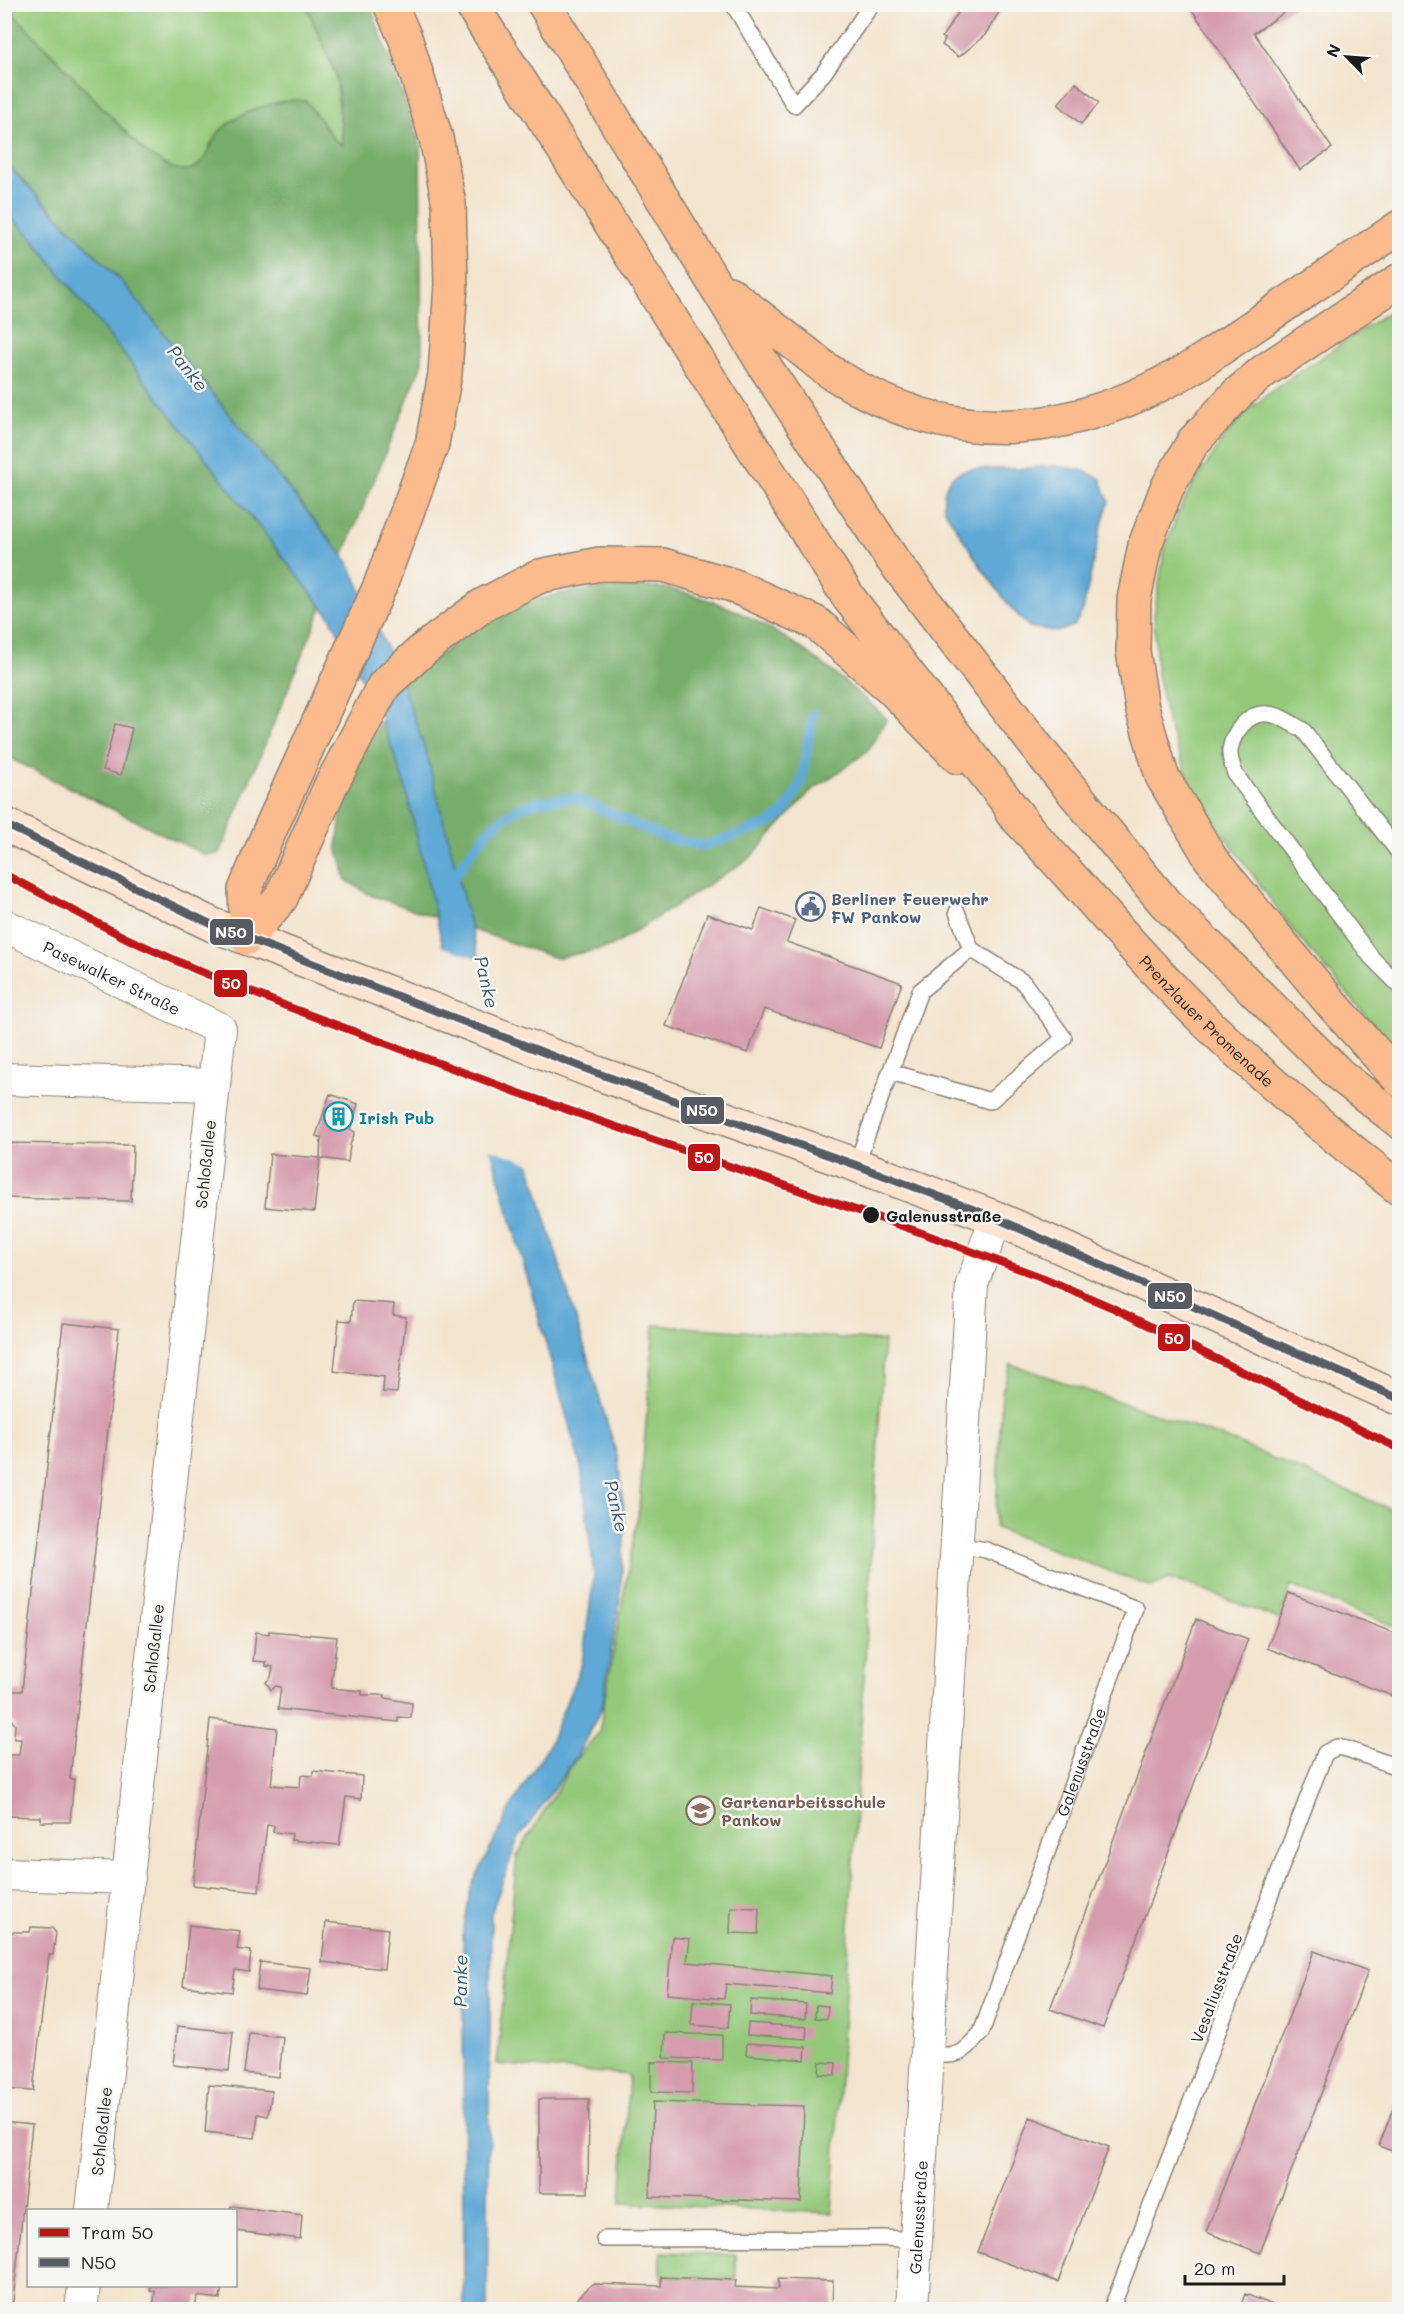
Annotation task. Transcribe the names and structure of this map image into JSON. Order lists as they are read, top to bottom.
{
  "streets": {
    "main road": ["Prenzlauer Promenade"],
    "street": ["Pasewalker Straße", "Schloßallee", "Galenusstraße"],
    "lane": ["Vesaliusstraße"]
  },
  "crossings": [
    ["Pasewalker Straße", "Schloßallee"]
  ],
  "water": ["Panke"],
  "places": {
    "public building": ["Berliner Feuerwehr FW Pankow"],
    "building": ["Irish Pub"],
    "other": ["Galenusstraße"],
    "school or university": ["Gartenarbeitsschule Pankow"]
  },
  "lines": ["transit line N50", "tram line 50"],
  "legend": ["Tram 50", "N50"],
  "scale_bar": "20 m",
  "north": "top left"
}
